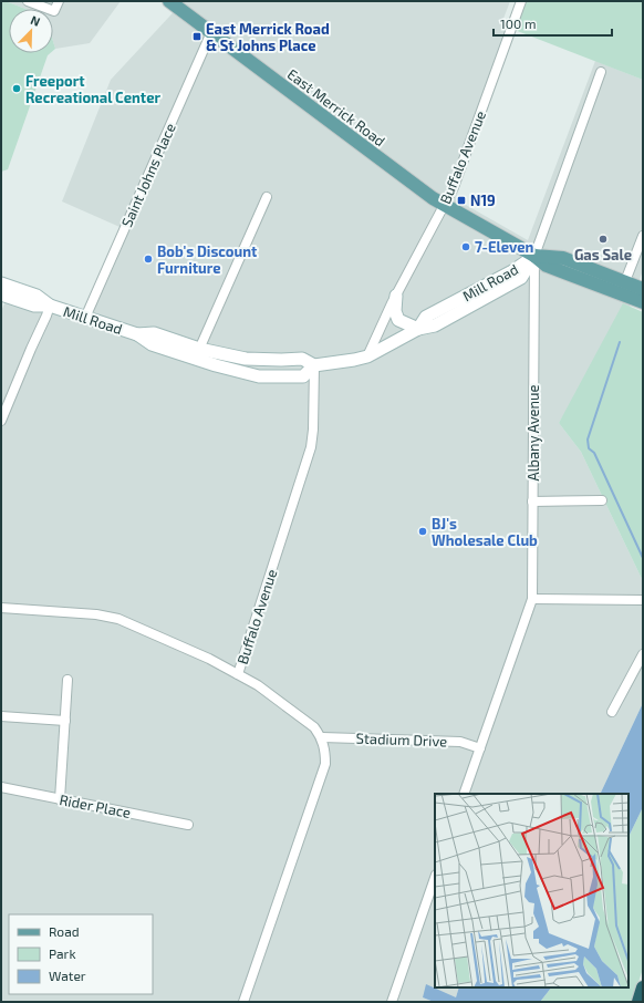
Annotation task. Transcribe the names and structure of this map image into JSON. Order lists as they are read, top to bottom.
{
  "streets": {
    "main road": ["East Merrick Road", "Mill Road"],
    "street": [
      "Buffalo Avenue",
      "Saint Johns Place",
      "Albany Avenue",
      "Stadium Drive",
      "Rider Place"
    ]
  },
  "crossings": [
    ["East Merrick Road", "Buffalo Avenue"],
    ["East Merrick Road", "Saint Johns Place"],
    ["East Merrick Road", "Mill Road"],
    ["East Merrick Road", "Albany Avenue"],
    ["Buffalo Avenue", "Mill Road"],
    ["Buffalo Avenue", "Stadium Drive"],
    ["Saint Johns Place", "Mill Road"],
    ["Mill Road", "Albany Avenue"],
    ["Albany Avenue", "Stadium Drive"]
  ],
  "places": {
    "transit": ["East Merrick Road & St Johns Place", "N19"],
    "other": [
      "Freeport Recreational Center",
      "Gas Sale",
      "7-Eleven",
      "Bob's Discount Furniture",
      "BJ's Wholesale Club"
    ]
  },
  "legend": ["Road", "Park", "Water"],
  "scale_bar": "100 m",
  "north": "top right"
}
